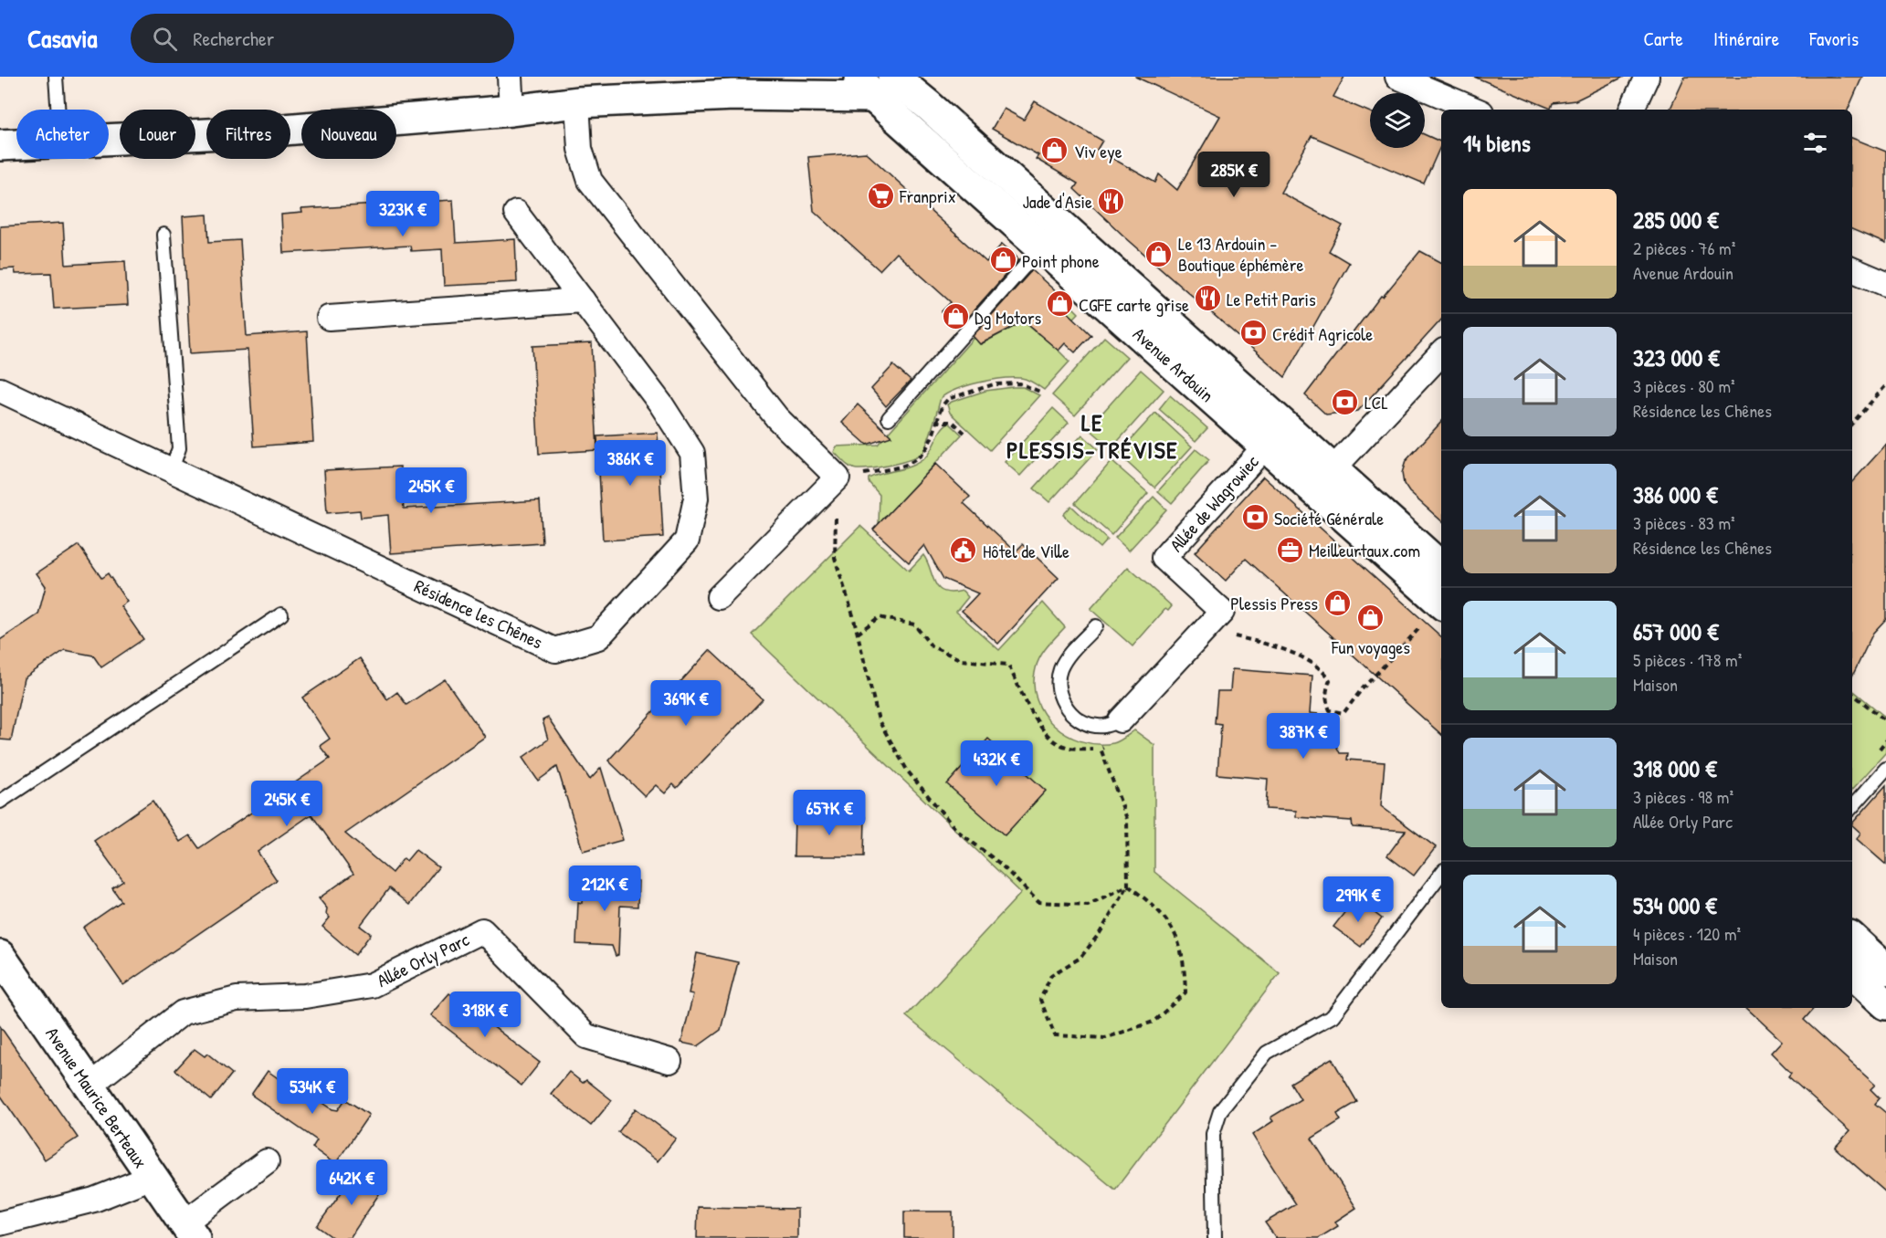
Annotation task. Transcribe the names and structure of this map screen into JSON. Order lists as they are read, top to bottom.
{
  "streets": {
    "street": [
      "Avenue Ardouin",
      "Allée de Wagrowiec",
      "Résidence les Chênes",
      "Allée Orly Parc",
      "Avenue Maurice Berteaux"
    ]
  },
  "crossings": [
    ["Avenue Ardouin", "Allée de Wagrowiec"],
    ["Allée Orly Parc", "Avenue Maurice Berteaux"]
  ],
  "districts": ["LE PLESSIS-TRÉVISE"],
  "places": {
    "shop": [
      "Viv eye",
      "Le 13 Ardouin - Boutique éphémère",
      "Point phone",
      "CGFE carte grise",
      "Dg Motors",
      "Plessis Press",
      "Fun voyages"
    ],
    "supermarket": ["Franprix"],
    "restaurant": ["Jade d'Asie", "Le Petit Paris"],
    "bank": ["Crédit Agricole", "LCL", "Société Générale"],
    "office": ["Meilleurtaux.com"],
    "public building": ["Hôtel de Ville"]
  },
  "page": {
    "header": "Casavia",
    "search": "Rechercher",
    "nav": ["Carte", "Itinéraire", "Favoris"],
    "chip": [
      "Acheter",
      "Louer",
      "Filtres",
      "Nouveau"
    ],
    "heading": "14 biens",
    "price": [
      "285K €",
      "323K €",
      "386K €",
      "245K €",
      "369K €",
      "387K €",
      "432K €",
      "245K €",
      "657K €",
      "212K €",
      "299K €",
      "318K €",
      "534K €",
      "642K €"
    ],
    "list": [
      {
        "name": "285 000 €",
        "note": "2 pièces · 76 m² · Avenue Ardouin"
      },
      {
        "name": "323 000 €",
        "note": "3 pièces · 80 m² · Résidence les Chênes"
      },
      {
        "name": "386 000 €",
        "note": "3 pièces · 83 m² · Résidence les Chênes"
      },
      {
        "name": "657 000 €",
        "note": "5 pièces · 178 m² · Maison"
      },
      {
        "name": "318 000 €",
        "note": "3 pièces · 98 m² · Allée Orly Parc"
      },
      {
        "name": "534 000 €",
        "note": "4 pièces · 120 m² · Maison"
      }
    ]
  }
}
